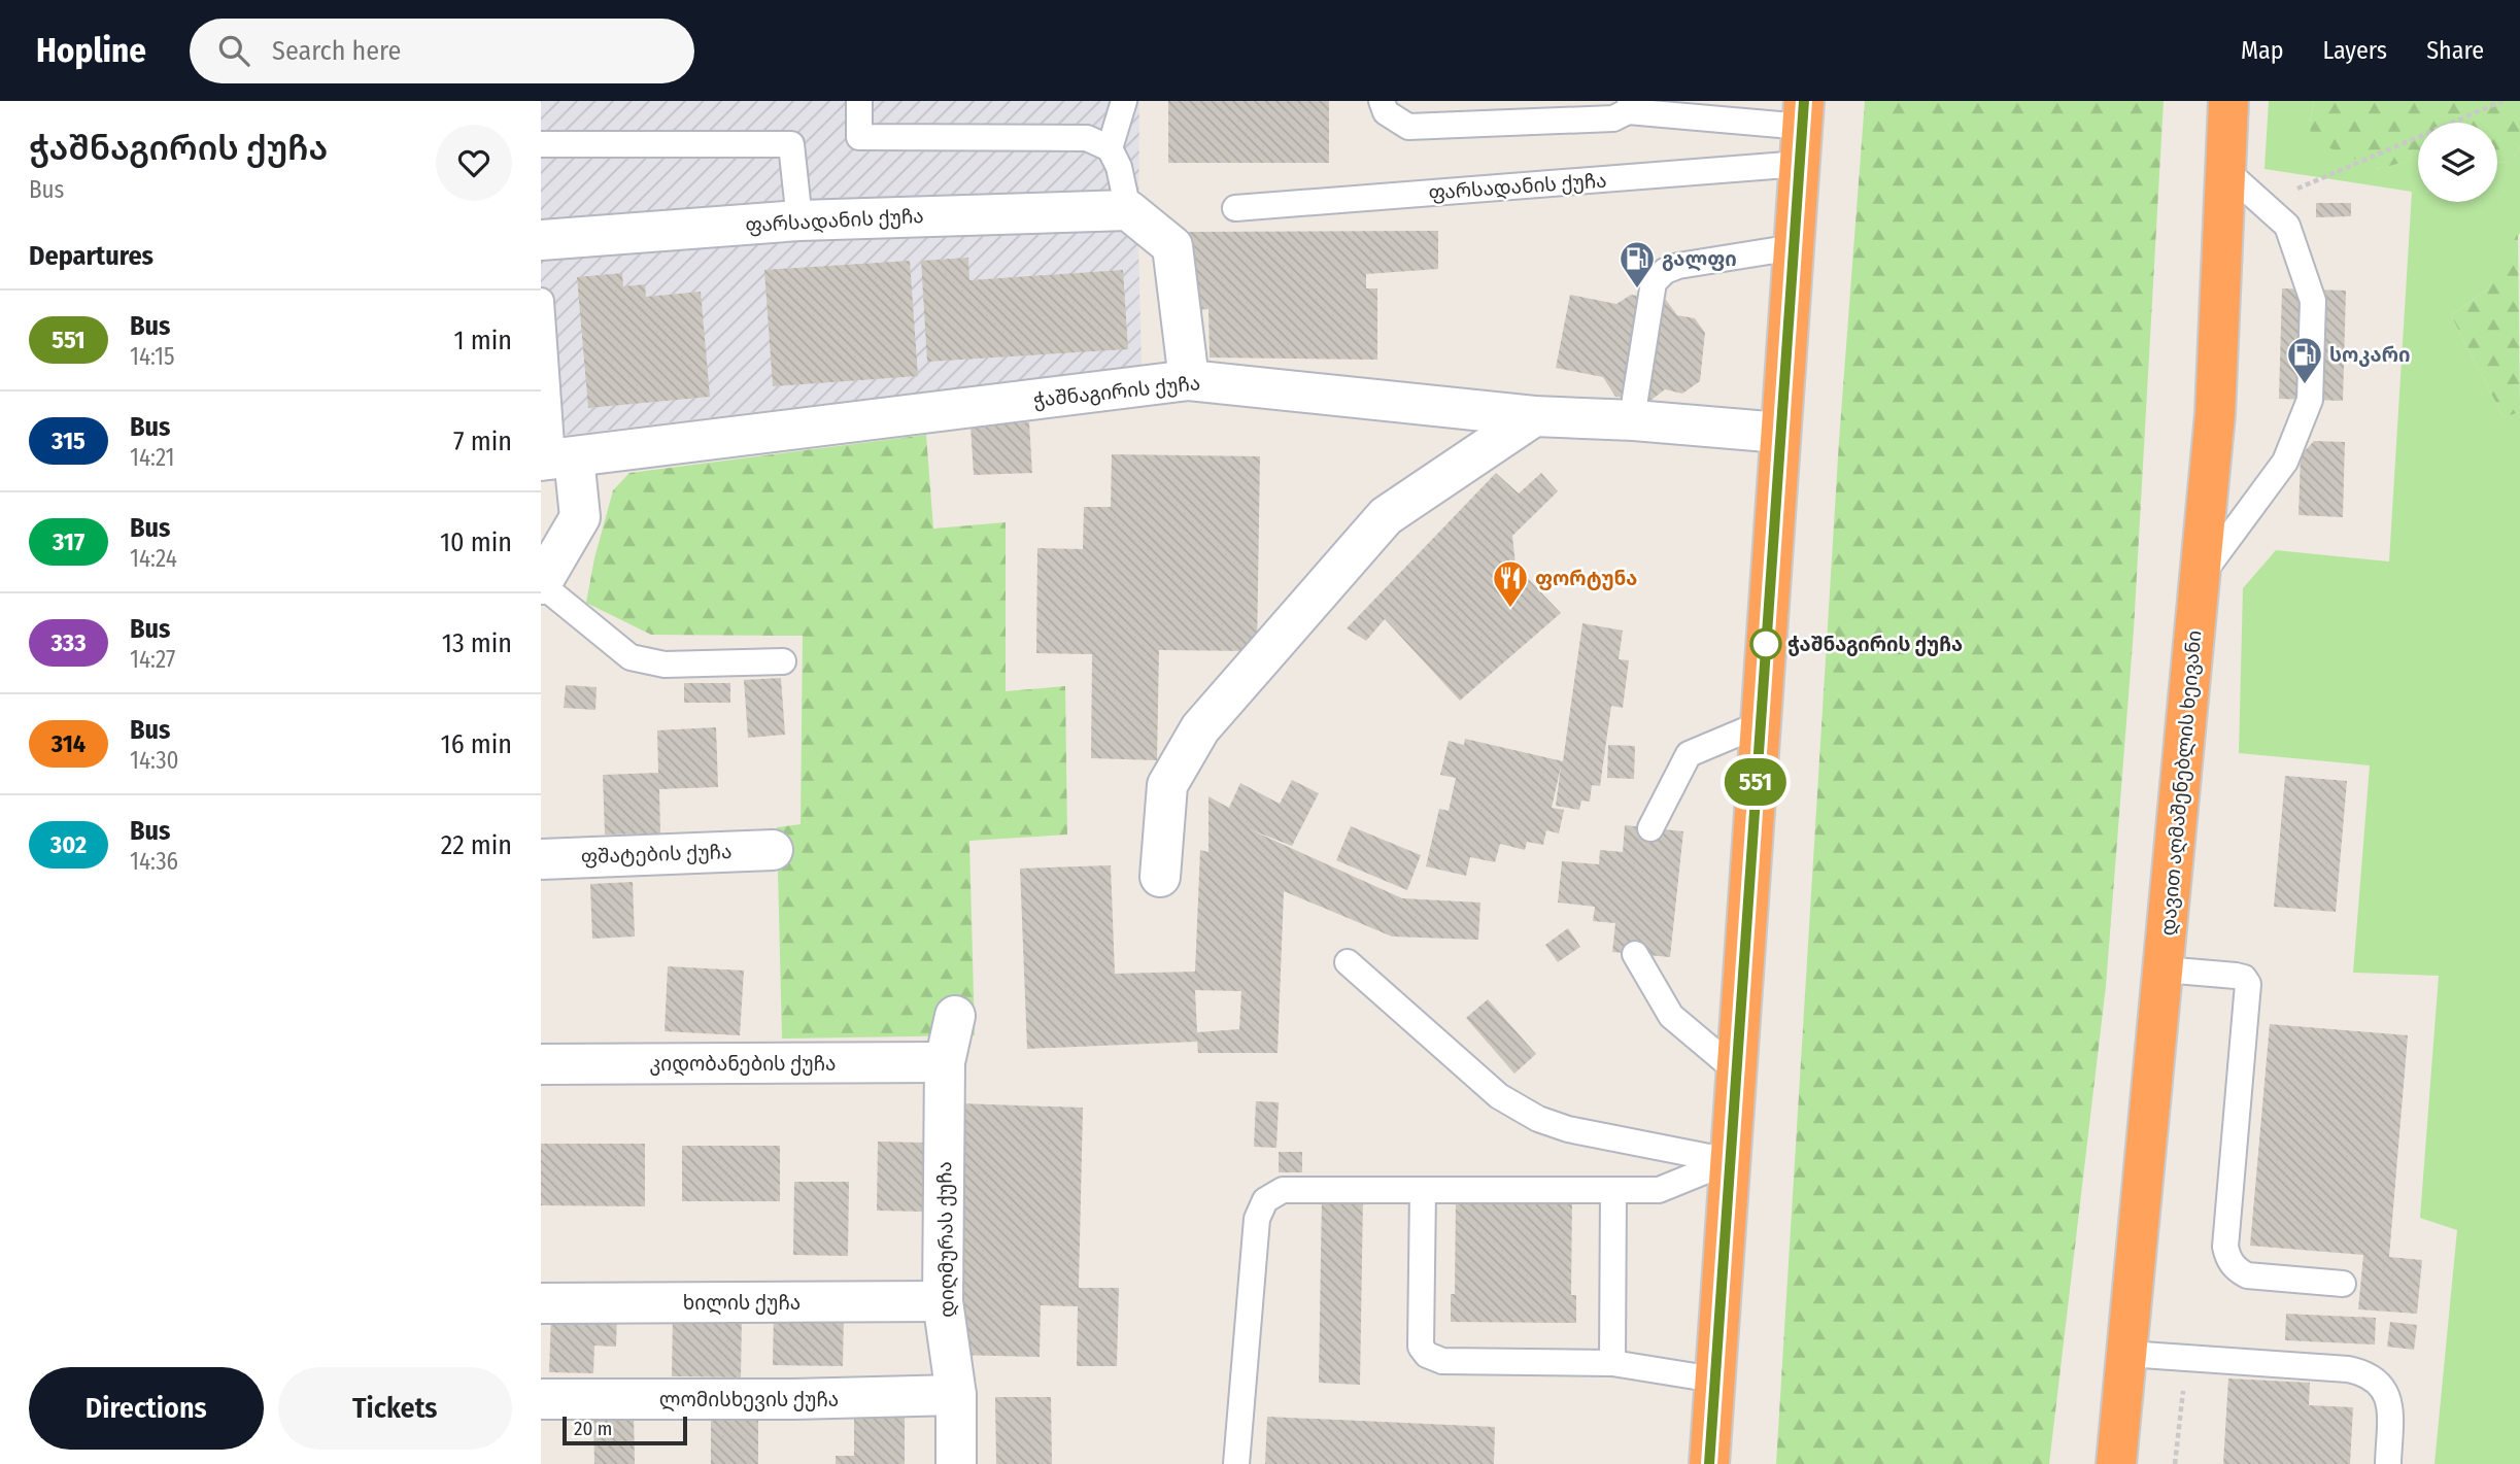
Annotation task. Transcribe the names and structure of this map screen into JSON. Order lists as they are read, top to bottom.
{
  "streets": {
    "highway": ["დავით აღმაშენებლის ხეივანი"],
    "street": [
      "ფარსადანის ქუჩა",
      "ჭაშნაგირის ქუჩა",
      "ფშატების ქუჩა",
      "კიდობანების ქუჩა",
      "დიღმურას ქუჩა",
      "ხილის ქუჩა",
      "ლომისხევის ქუჩა"
    ]
  },
  "crossings": [
    ["კიდობანების ქუჩა", "დიღმურას ქუჩა"],
    ["დიღმურას ქუჩა", "ხილის ქუჩა"],
    ["დიღმურას ქუჩა", "ლომისხევის ქუჩა"]
  ],
  "places": {
    "fuel station": ["გალფი", "სოკარი"],
    "restaurant": ["ფორტუნა"],
    "other": ["ჭაშნაგირის ქუჩა"]
  },
  "lines": ["bus line 551"],
  "scale_bar": "20 m",
  "page": {
    "header": "Hopline",
    "search": "Search here",
    "nav": ["Map", "Layers", "Share"],
    "heading": [
      ["ჭაშნაგირის ქუჩა", "Bus"],
      "Departures"
    ],
    "on_map": "551",
    "list": [
      {
        "mark": "551",
        "name": "Bus",
        "note": "14:15",
        "value": "1 min"
      },
      {
        "mark": "315",
        "name": "Bus",
        "note": "14:21",
        "value": "7 min"
      },
      {
        "mark": "317",
        "name": "Bus",
        "note": "14:24",
        "value": "10 min"
      },
      {
        "mark": "333",
        "name": "Bus",
        "note": "14:27",
        "value": "13 min"
      },
      {
        "mark": "314",
        "name": "Bus",
        "note": "14:30",
        "value": "16 min"
      },
      {
        "mark": "302",
        "name": "Bus",
        "note": "14:36",
        "value": "22 min"
      }
    ],
    "buttons": ["Directions", "Tickets"],
    "scale": "20 m"
  }
}
